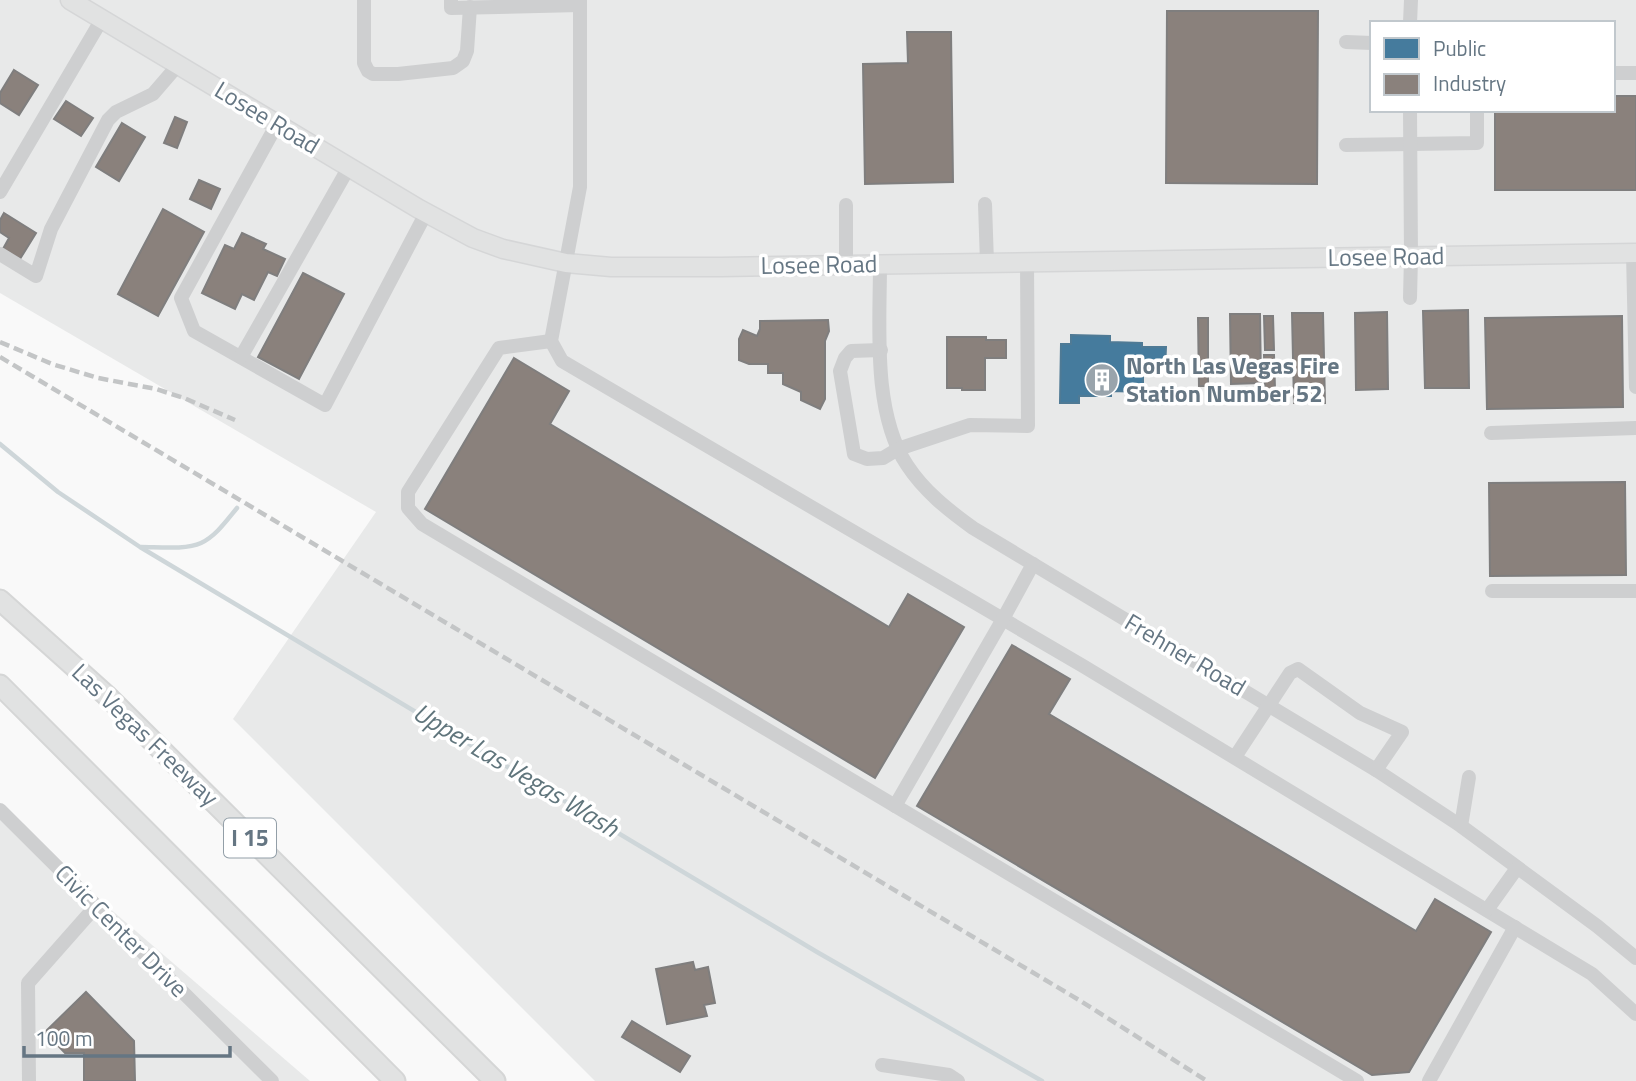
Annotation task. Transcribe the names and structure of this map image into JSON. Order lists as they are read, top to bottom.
{
  "streets": {
    "highway": ["Las Vegas Freeway", "I 15"],
    "main road": ["Losee Road"],
    "street": ["Frehner Road", "Civic Center Drive"]
  },
  "crossings": [
    ["Losee Road", "Frehner Road"]
  ],
  "water": ["Upper Las Vegas Wash"],
  "places": {
    "building": ["North Las Vegas Fire Station Number 52"]
  },
  "legend": ["Public", "Industry"],
  "scale_bar": "100 m"
}
